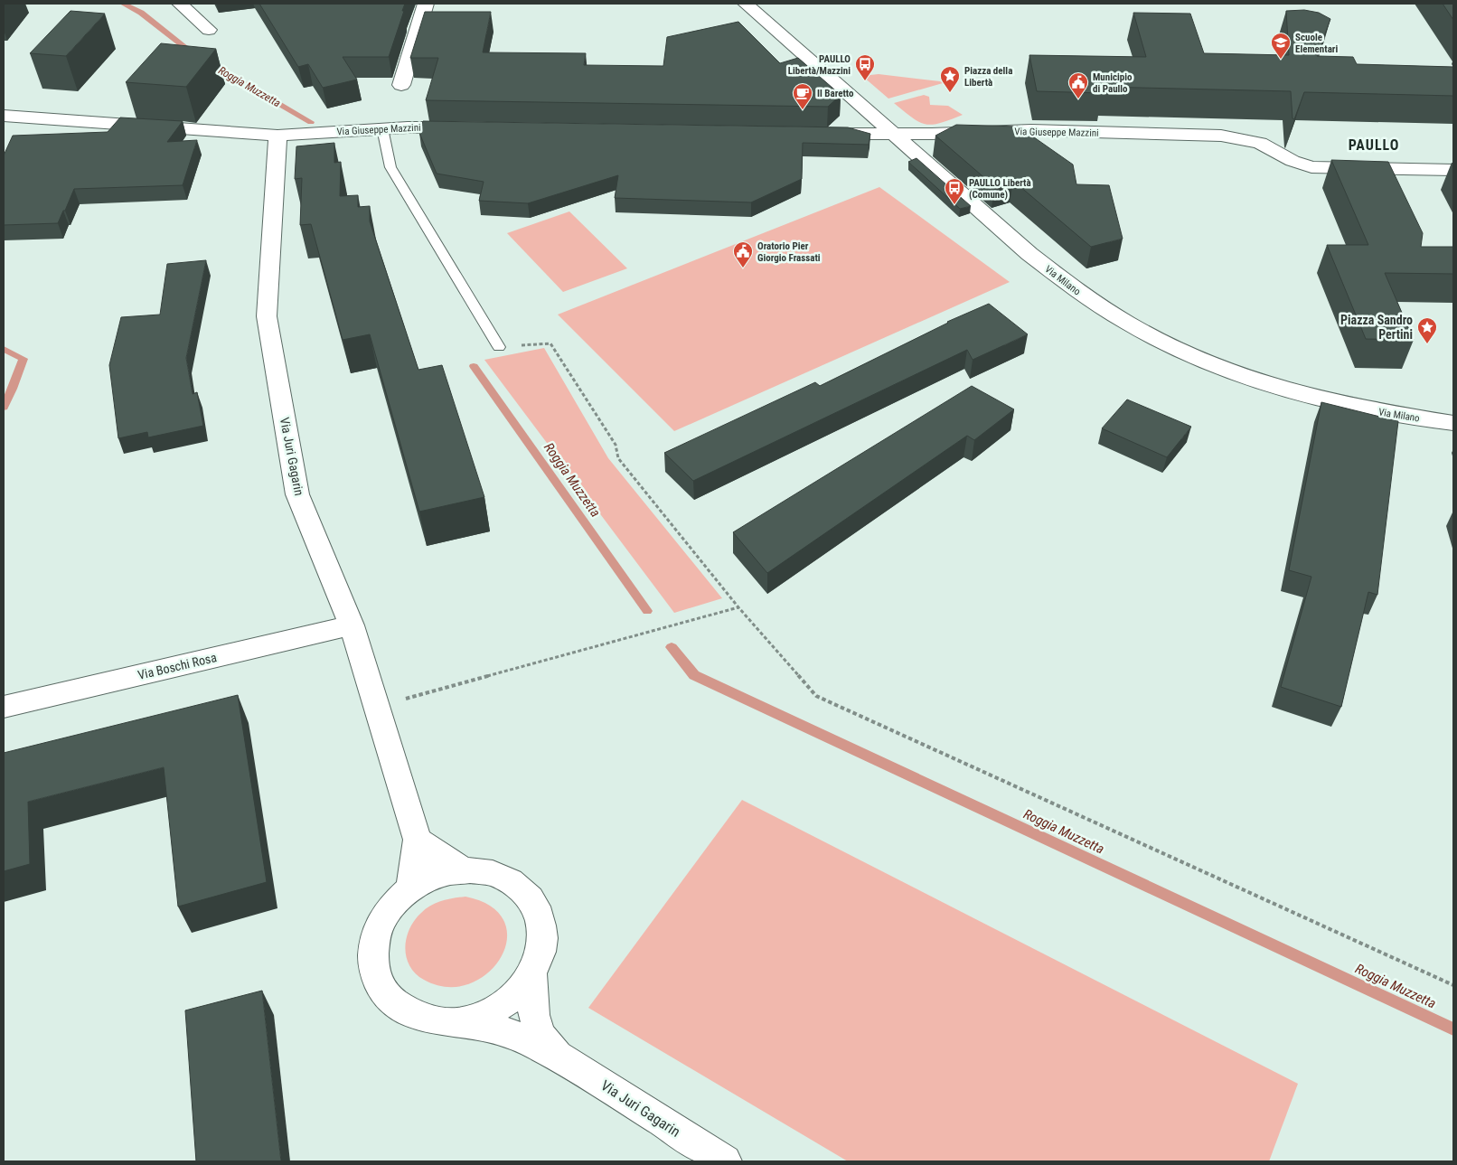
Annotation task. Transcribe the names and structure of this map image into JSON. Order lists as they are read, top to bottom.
{
  "streets": {
    "street": [
      "Via Giuseppe Mazzini",
      "Via Milano",
      "Via Juri Gagarin",
      "Via Boschi Rosa"
    ]
  },
  "crossings": [
    ["Via Giuseppe Mazzini", "Via Milano"],
    ["Via Giuseppe Mazzini", "Via Juri Gagarin"],
    ["Via Juri Gagarin", "Via Boschi Rosa"]
  ],
  "districts": ["PAULLO"],
  "water": ["Roggia Muzzetta"],
  "places": {
    "school or university": ["Scuole Elementari"],
    "bus stop": ["PAULLO Libertà/Mazzini", "PAULLO Libertà (Comune)"],
    "place": ["Piazza della Libertà", "Piazza Sandro Pertini"],
    "public building": ["Municipio di Paullo", "Oratorio Pier Giorgio Frassati"],
    "cafe": ["Il Baretto"]
  }
}
